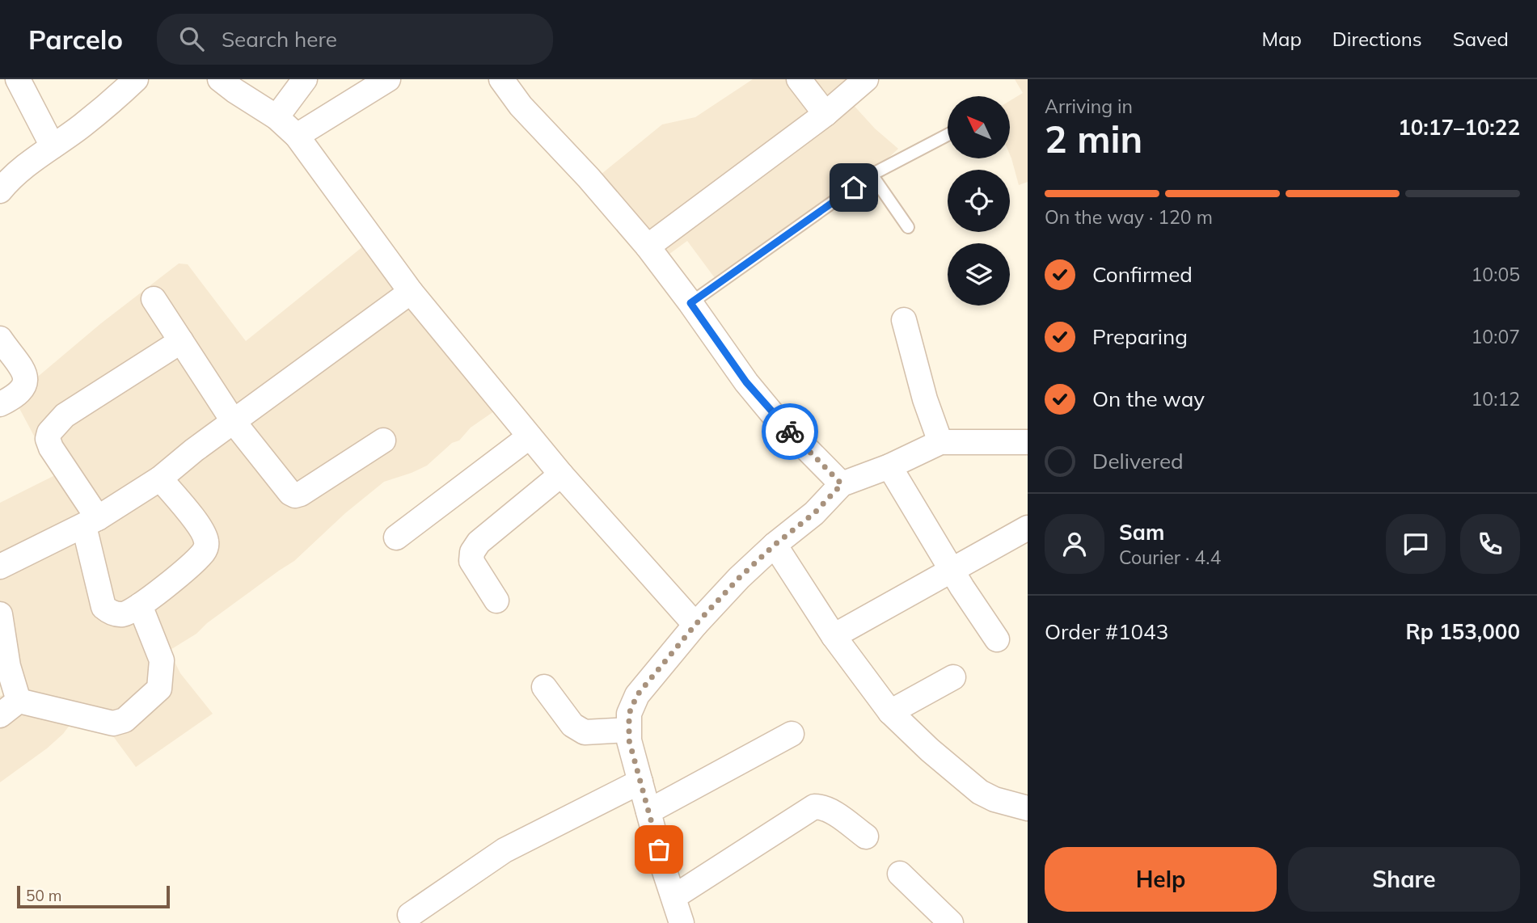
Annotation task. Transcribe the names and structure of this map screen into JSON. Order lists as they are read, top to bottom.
{
  "scale_bar": "50 m",
  "north": "top left",
  "page": {
    "header": "Parcelo",
    "search": "Search here",
    "nav": ["Map", "Directions", "Saved"],
    "heading": ["2 min", "Arriving in", "10:17–10:22"],
    "panel": [
      "Sam",
      "Courier · 4.4",
      "Order #1043",
      "Rp 153,000"
    ],
    "bar": "On the way · 120 m",
    "list": [
      ["Confirmed", "10:05"],
      ["Preparing", "10:07"],
      ["On the way", "10:12"],
      "Delivered"
    ],
    "buttons": ["Help", "Share"],
    "scale": "50 m"
  }
}
